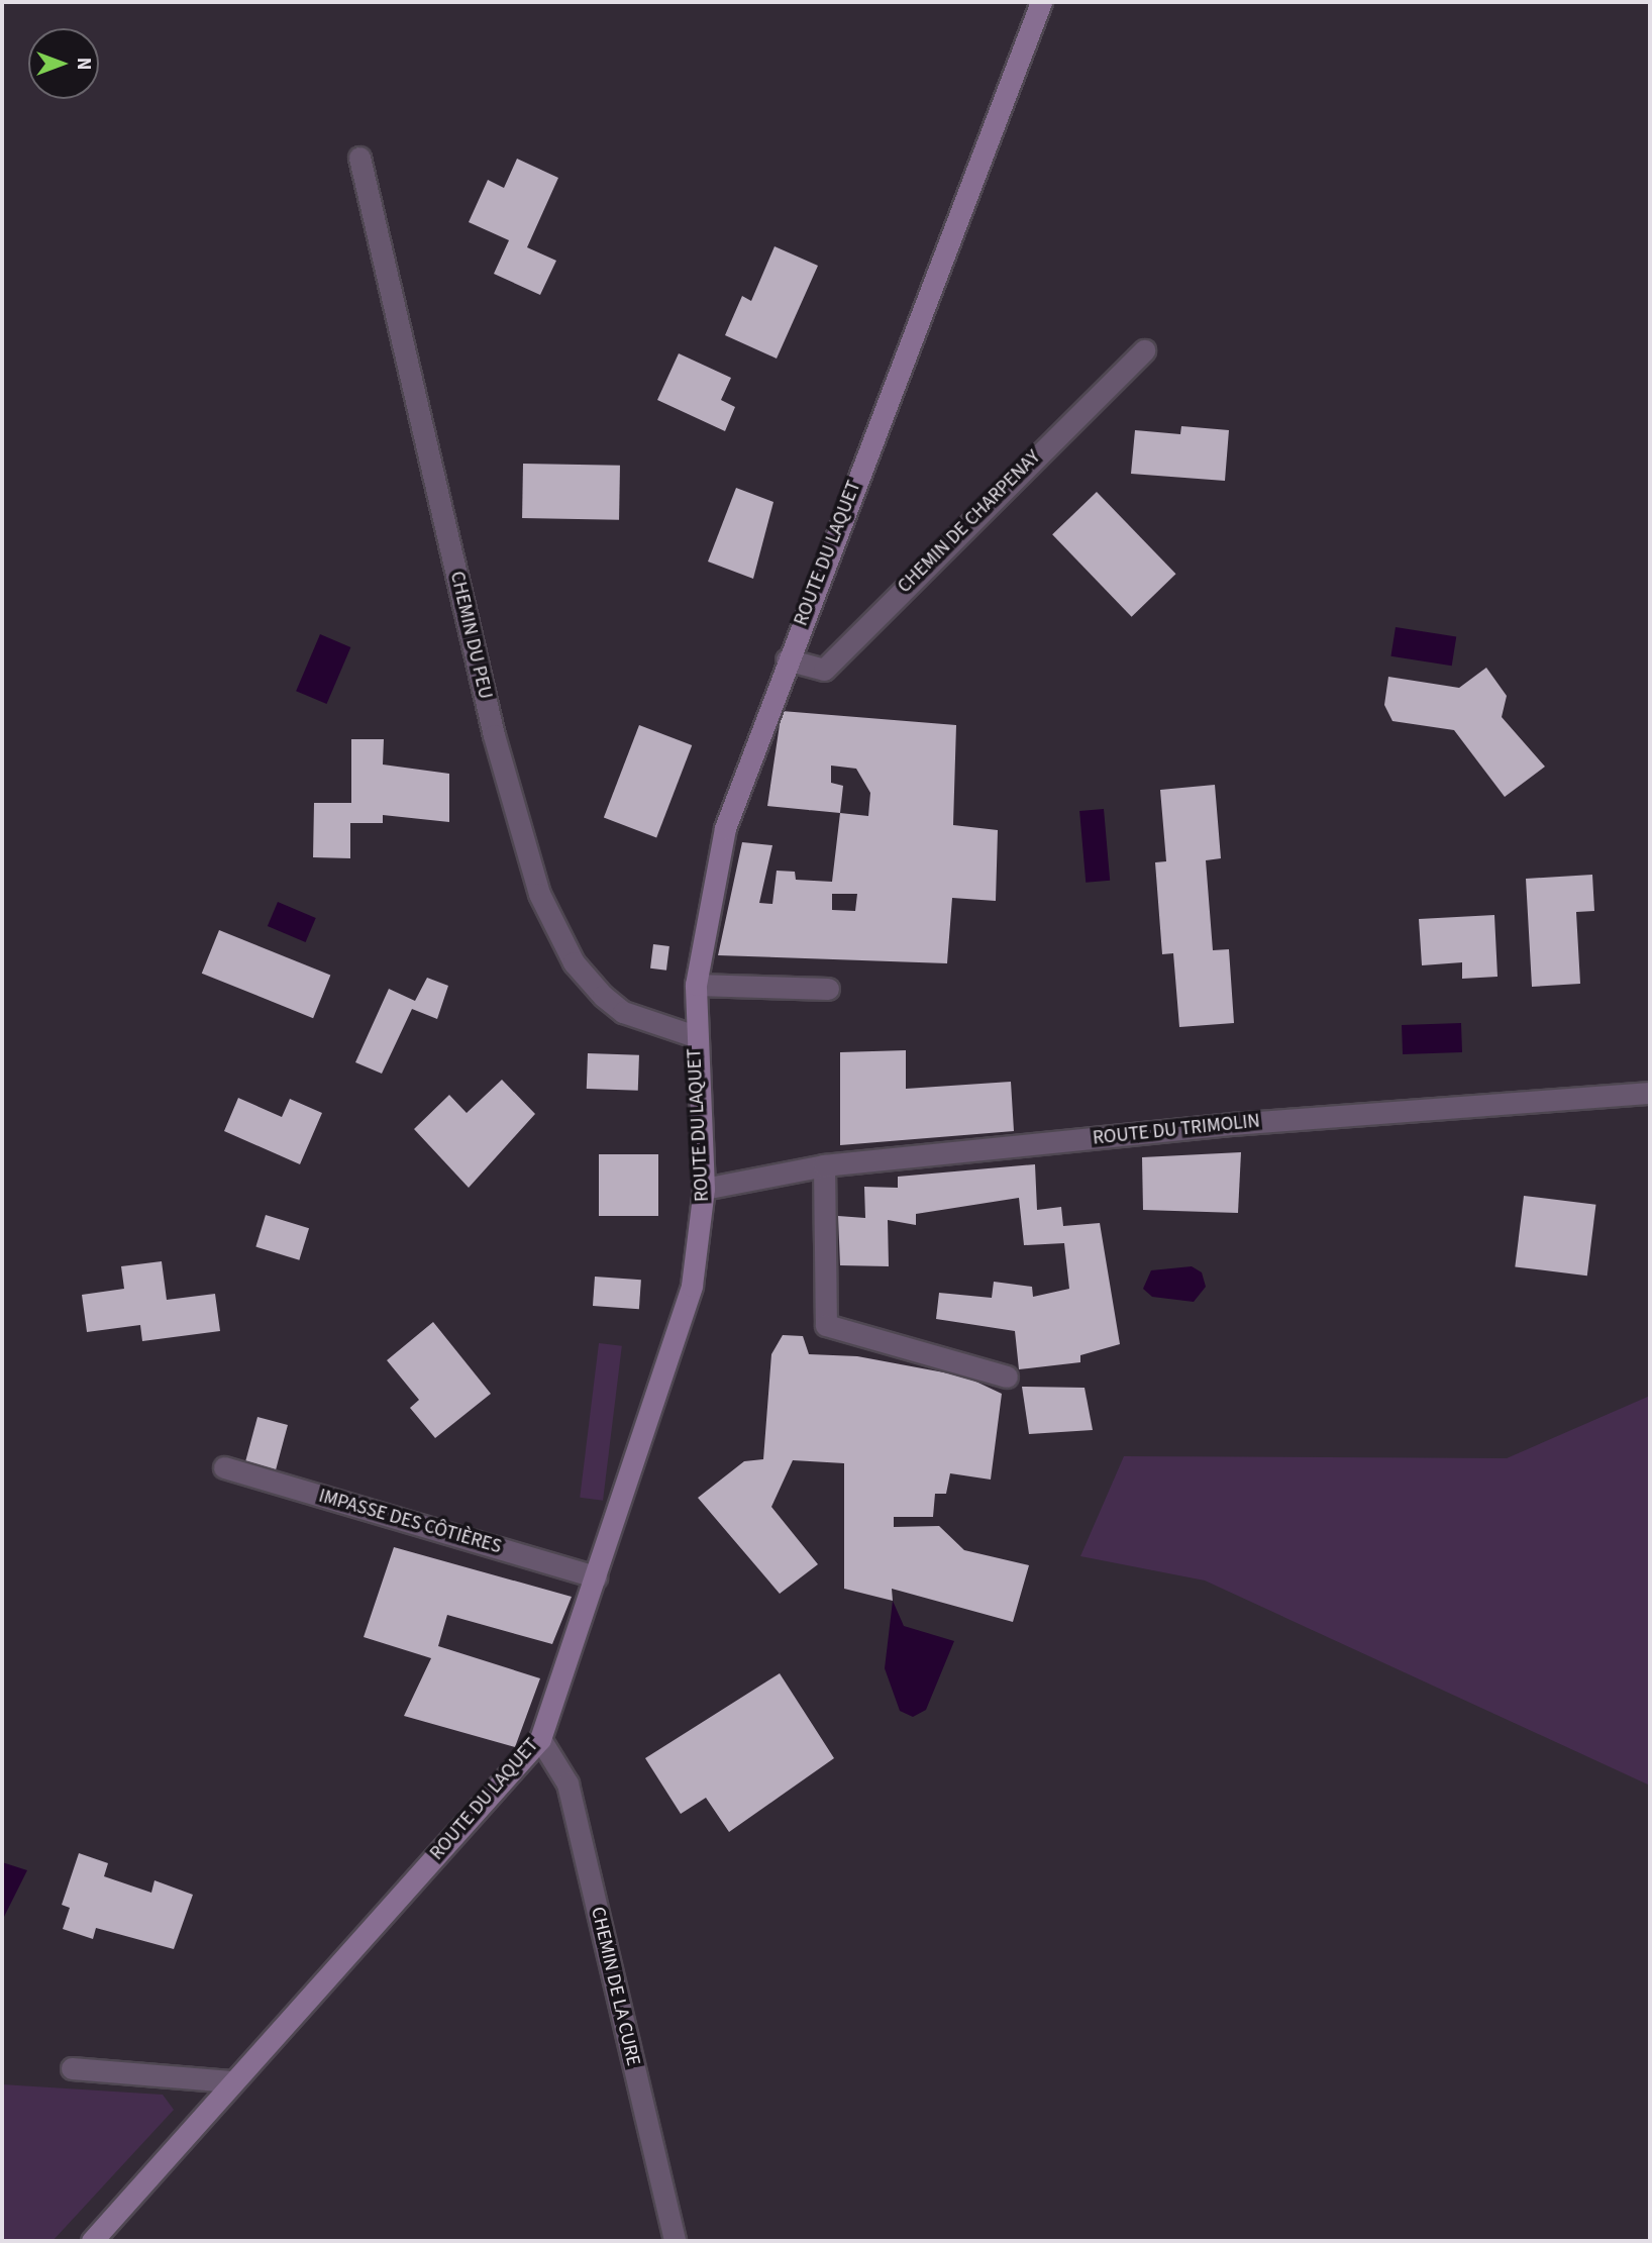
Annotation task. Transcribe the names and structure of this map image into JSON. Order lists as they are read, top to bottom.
{
  "streets": {
    "street": [
      "CHEMIN DE CHARPENAY",
      "ROUTE DU LAQUET",
      "CHEMIN DU PEU",
      "ROUTE DU TRIMOLIN",
      "IMPASSE DES CÔTIÈRES",
      "CHEMIN DE LA CURE"
    ]
  },
  "crossings": [
    ["CHEMIN DE CHARPENAY", "ROUTE DU LAQUET"],
    ["ROUTE DU LAQUET", "CHEMIN DU PEU"],
    ["ROUTE DU LAQUET", "ROUTE DU TRIMOLIN"],
    ["ROUTE DU LAQUET", "IMPASSE DES CÔTIÈRES"],
    ["ROUTE DU LAQUET", "CHEMIN DE LA CURE"]
  ],
  "north": "right"
}
